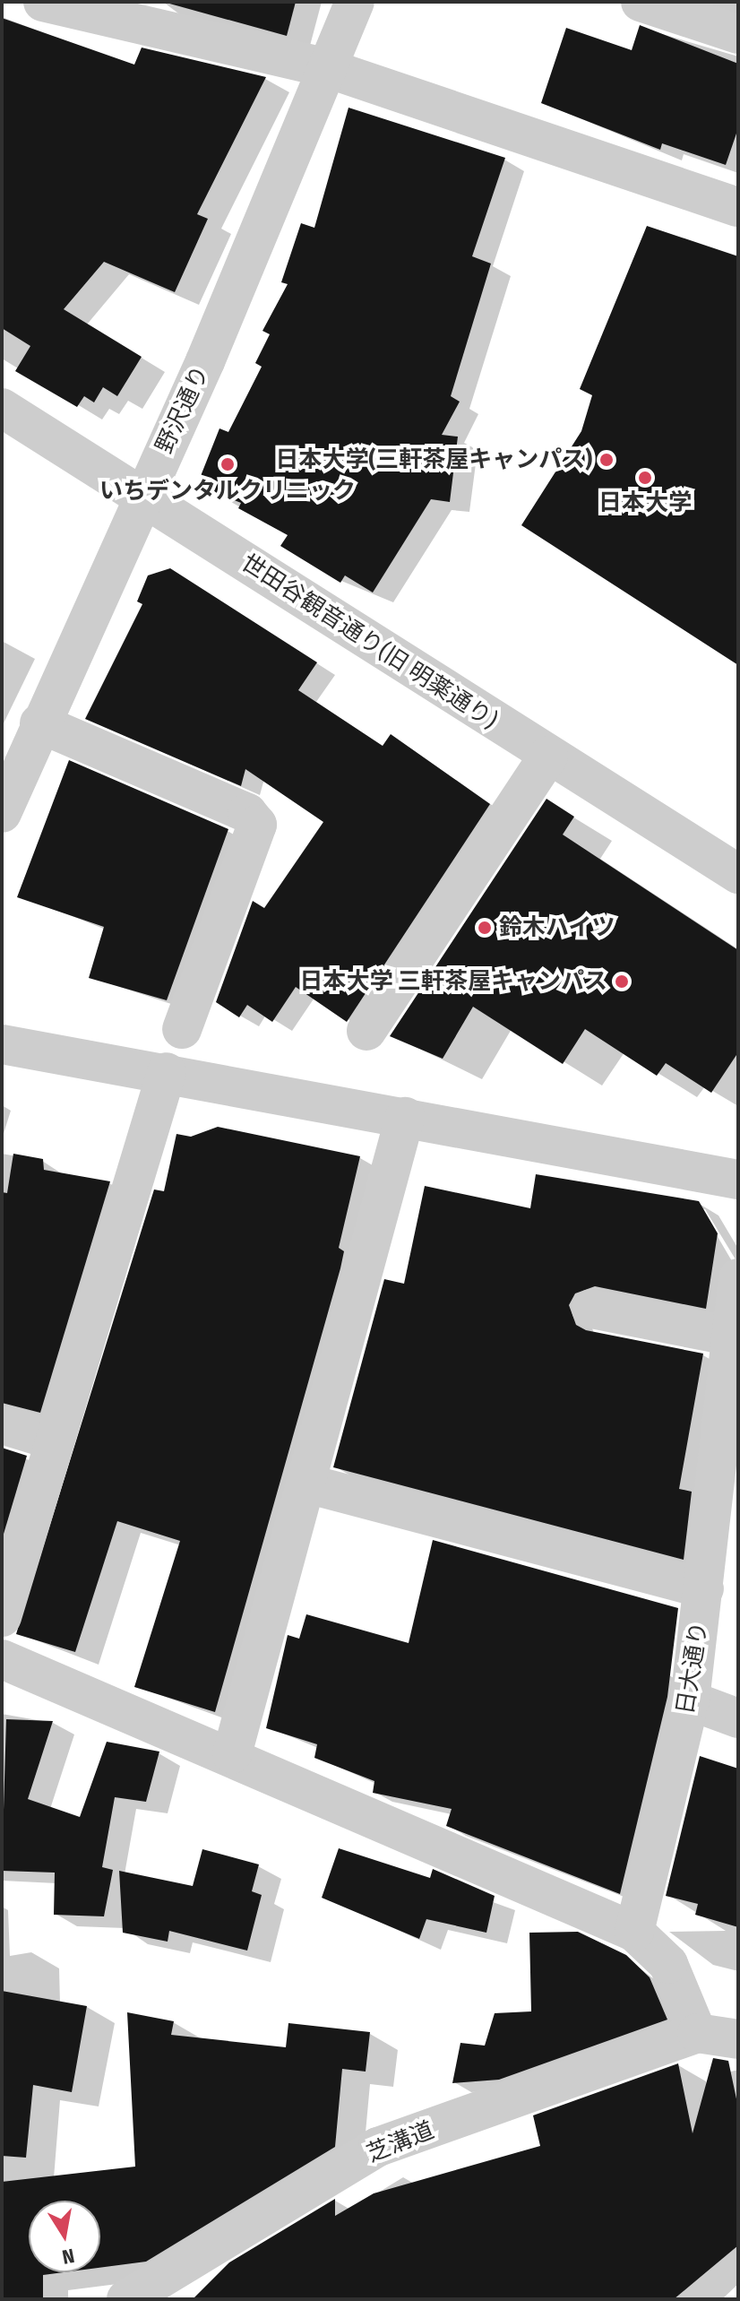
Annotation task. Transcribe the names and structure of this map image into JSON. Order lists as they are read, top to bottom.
{
  "streets": {
    "street": [
      "野沢通り",
      "世田谷観音通り(旧 明薬通り)",
      "日大通り",
      "芝溝道"
    ]
  },
  "crossings": [
    ["野沢通り", "世田谷観音通り(旧 明薬通り)"]
  ],
  "places": [
    "日本大学(三軒茶屋キャンパス)",
    "いちデンタルクリニック",
    "日本大学",
    "鈴木ハイツ",
    "日本大学 三軒茶屋キャンパス"
  ],
  "north": "bottom"
}
